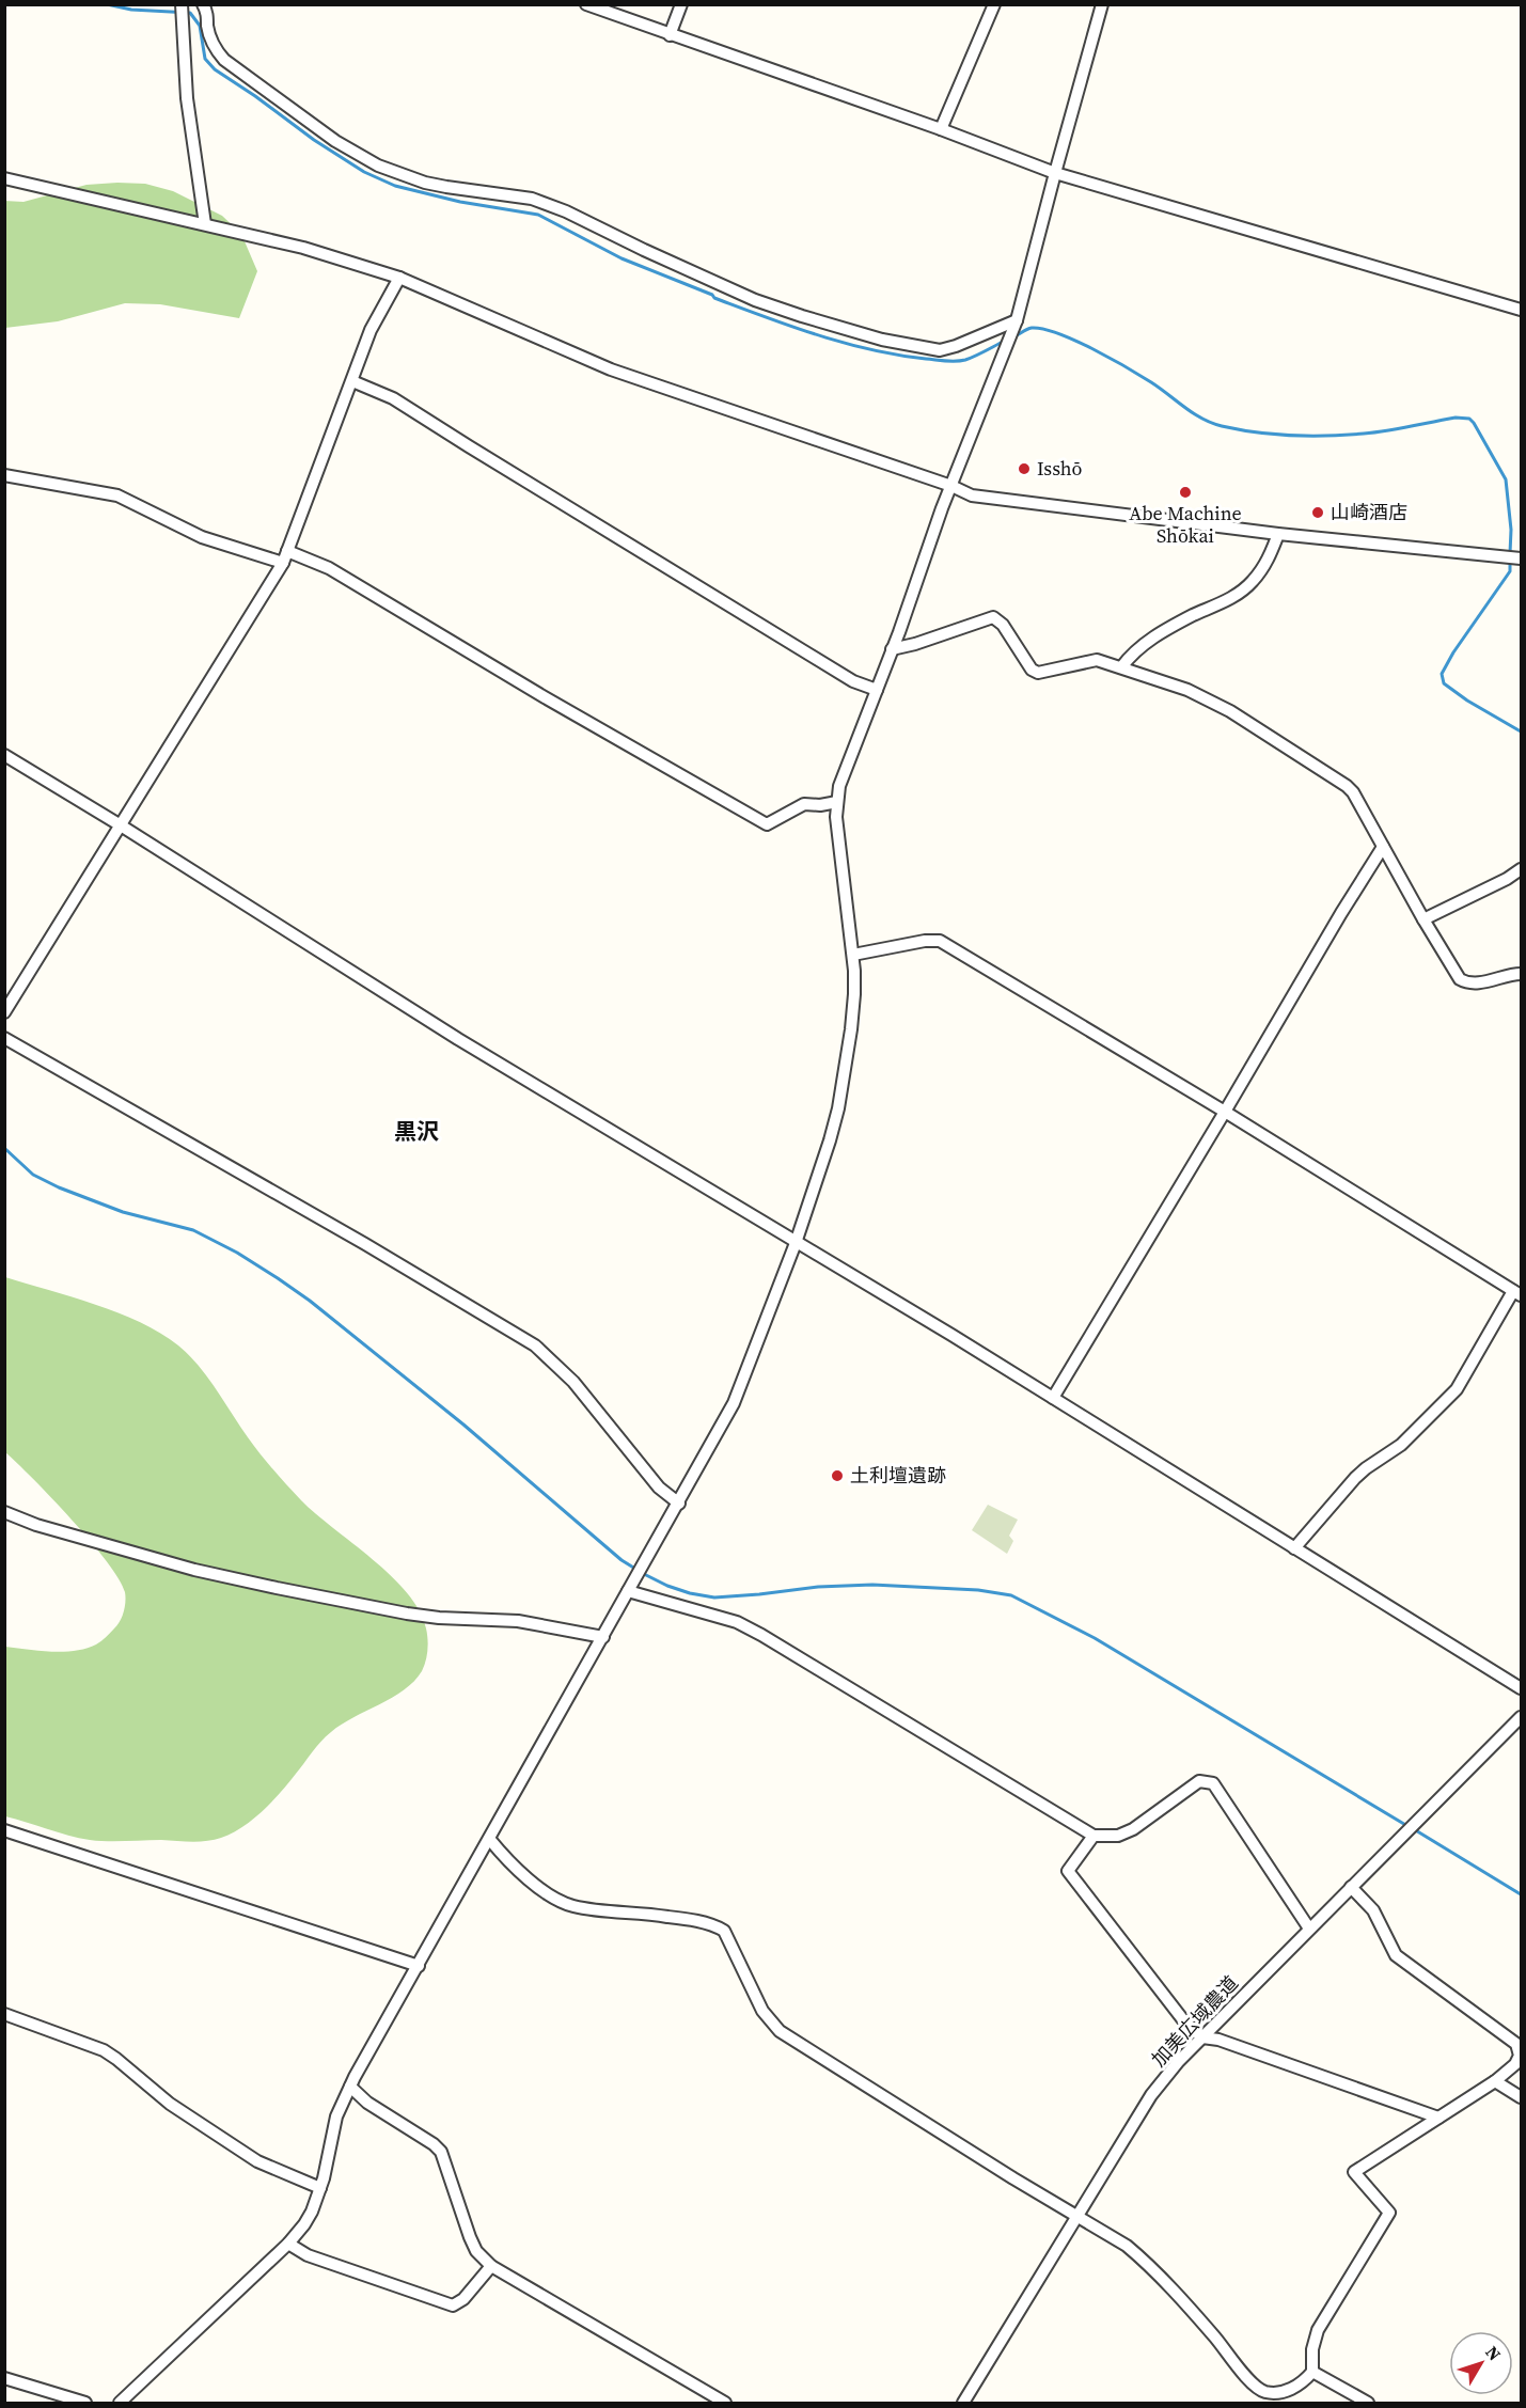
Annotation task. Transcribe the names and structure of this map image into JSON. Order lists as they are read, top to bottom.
{
  "streets": {
    "street": ["加美広域農道"]
  },
  "districts": ["黒沢"],
  "places": [
    "Isshō",
    "Abe Machine Shōkai",
    "山崎酒店",
    "土利壇遺跡"
  ],
  "north": "top right"
}
